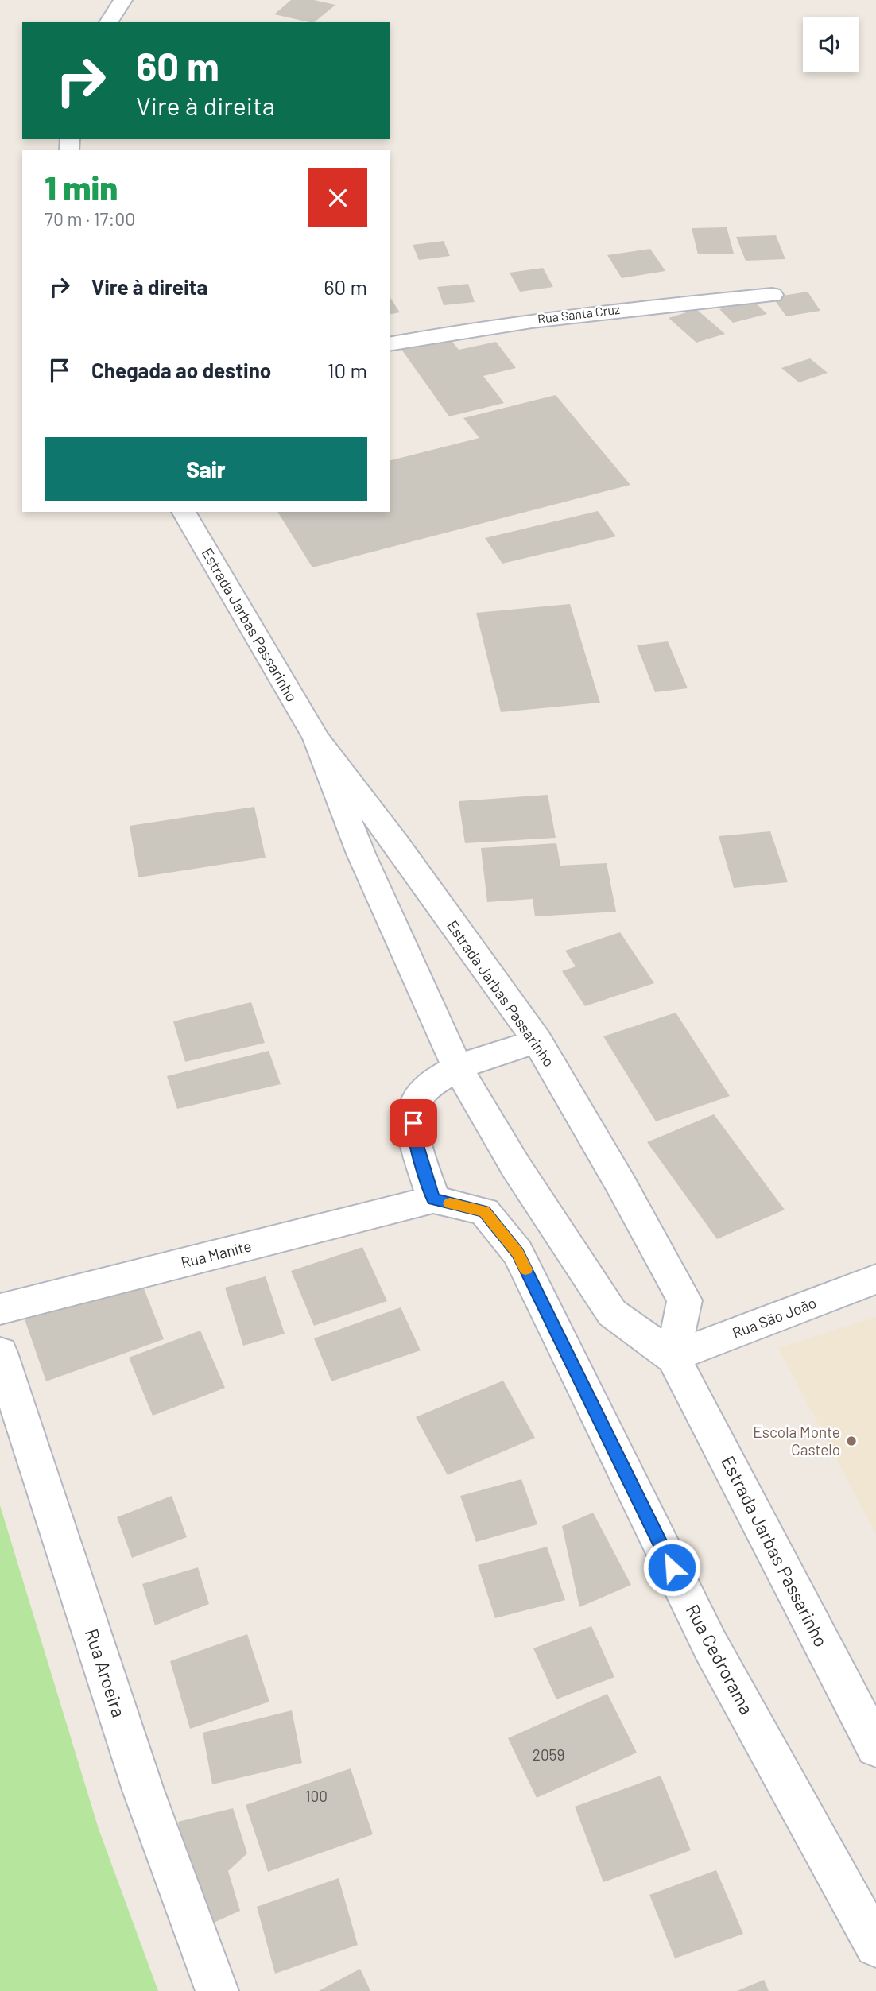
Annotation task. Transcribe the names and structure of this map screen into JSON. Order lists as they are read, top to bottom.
{
  "streets": {
    "street": [
      "Rua Santa Cruz",
      "Estrada Jarbas Passarinho",
      "Rua Manite",
      "Rua São João",
      "Rua Cedrorama",
      "Rua Aroeira"
    ]
  },
  "crossings": [
    ["Estrada Jarbas Passarinho", "Rua São João"],
    ["Rua Manite", "Rua Cedrorama"]
  ],
  "places": ["Escola Monte Castelo"],
  "house_numbers": ["2059", "100"],
  "page": {
    "turn": ["60 m", "Vire à direita"],
    "heading": ["1 min", "70 m · 17:00"],
    "list": [
      {
        "name": "Vire à direita",
        "value": "60 m"
      },
      {
        "name": "Chegada ao destino",
        "value": "10 m"
      }
    ],
    "buttons": "Sair"
  }
}
